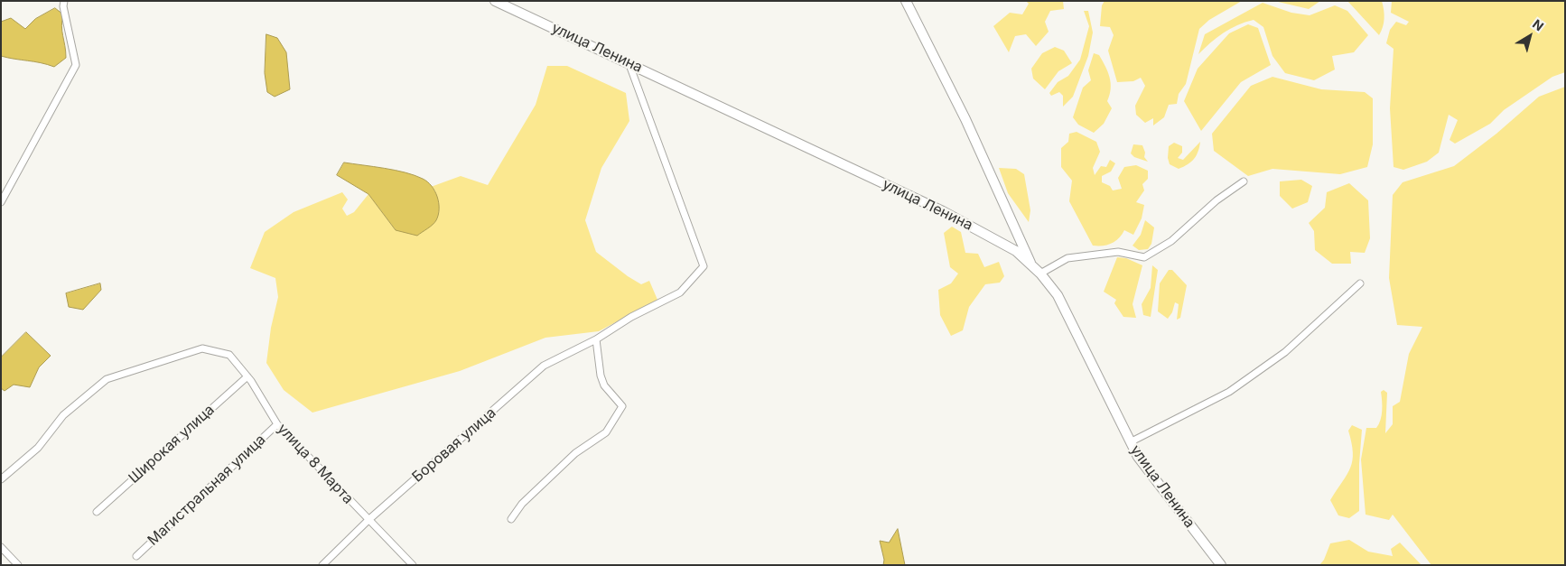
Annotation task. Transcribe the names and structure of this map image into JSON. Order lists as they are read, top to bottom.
{
  "streets": {
    "street": [
      "улица Ленина",
      "Широкая улица",
      "Боровая улица",
      "улица 8 Марта",
      "Магистральная улица"
    ]
  },
  "crossings": [
    ["улица Ленина", "Боровая улица"],
    ["Широкая улица", "улица 8 Марта"],
    ["Боровая улица", "улица 8 Марта"],
    ["улица 8 Марта", "Магистральная улица"]
  ],
  "north": "top right"
}
